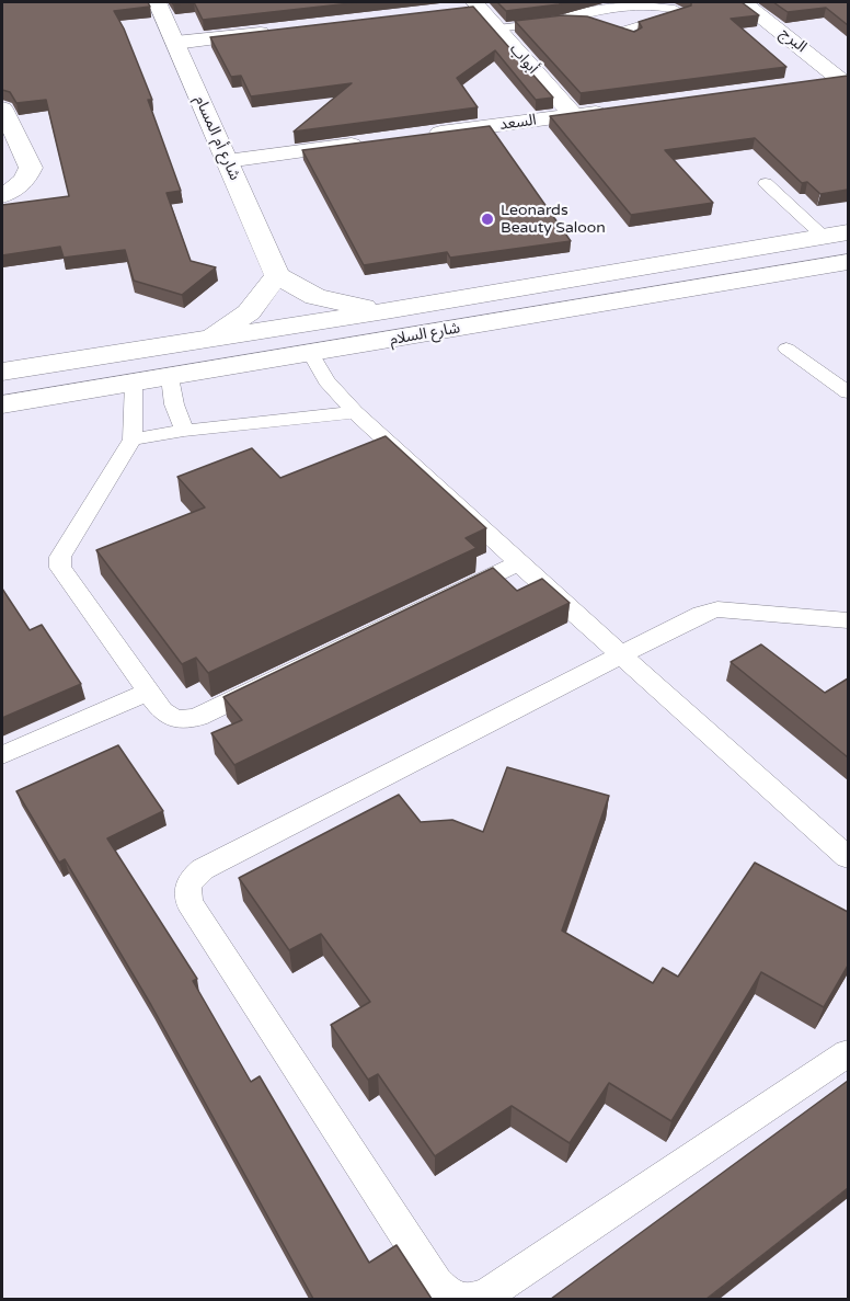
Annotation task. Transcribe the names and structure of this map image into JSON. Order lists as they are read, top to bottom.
{
  "streets": {
    "street": [
      "البرج",
      "أبواب",
      "السعد",
      "شارع أم المسام",
      "شارع السلام"
    ]
  },
  "crossings": [
    ["أبواب", "السعد"]
  ],
  "places": ["Leonards Beauty Saloon"]
}
